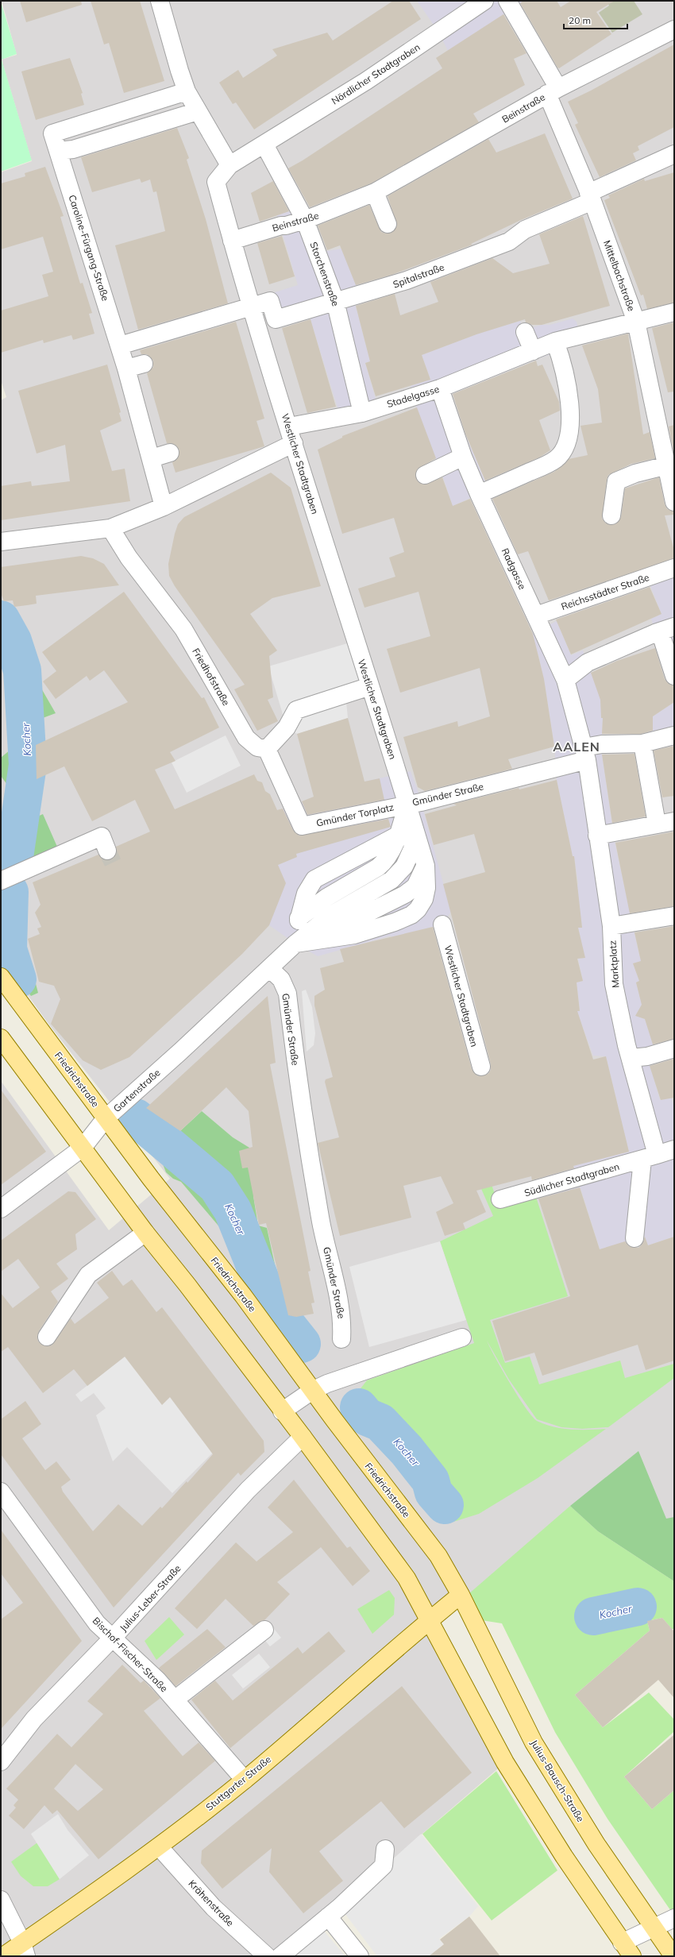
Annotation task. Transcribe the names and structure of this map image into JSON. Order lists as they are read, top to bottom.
{
  "streets": {
    "main road": ["Friedrichstraße", "Julius-Bausch-Straße", "Stuttgarter Straße"],
    "street": [
      "Nördlicher Stadtgraben",
      "Beinstraße",
      "Caroline-Fürgang-Straße",
      "Storchenstraße",
      "Spitalstraße",
      "Mittelbachstraße",
      "Stadelgasse",
      "Westlicher Stadtgraben",
      "Radgasse",
      "Reichsstädter Straße",
      "Friedhofstraße",
      "Gmünder Straße",
      "Gmünder Torplatz",
      "Marktplatz",
      "Gartenstraße",
      "Südlicher Stadtgraben",
      "Julius-Leber-Straße",
      "Bischof-Fischer-Straße",
      "Krähenstraße"
    ]
  },
  "crossings": [
    ["Nördlicher Stadtgraben", "Storchenstraße"],
    ["Nördlicher Stadtgraben", "Westlicher Stadtgraben"],
    ["Beinstraße", "Storchenstraße"],
    ["Beinstraße", "Mittelbachstraße"],
    ["Beinstraße", "Westlicher Stadtgraben"],
    ["Storchenstraße", "Spitalstraße"],
    ["Storchenstraße", "Stadelgasse"],
    ["Storchenstraße", "Westlicher Stadtgraben"],
    ["Spitalstraße", "Mittelbachstraße"],
    ["Spitalstraße", "Westlicher Stadtgraben"],
    ["Mittelbachstraße", "Stadelgasse"],
    ["Stadelgasse", "Westlicher Stadtgraben"],
    ["Stadelgasse", "Radgasse"],
    ["Westlicher Stadtgraben", "Gmünder Straße"],
    ["Westlicher Stadtgraben", "Gmünder Torplatz"],
    ["Radgasse", "Reichsstädter Straße"],
    ["Radgasse", "Marktplatz"],
    ["Friedhofstraße", "Gmünder Torplatz"],
    ["Gmünder Straße", "Gmünder Torplatz"],
    ["Gmünder Straße", "Marktplatz"],
    ["Gmünder Straße", "Gartenstraße"],
    ["Marktplatz", "Südlicher Stadtgraben"],
    ["Friedrichstraße", "Gartenstraße"],
    ["Friedrichstraße", "Julius-Bausch-Straße"],
    ["Friedrichstraße", "Stuttgarter Straße"],
    ["Julius-Leber-Straße", "Bischof-Fischer-Straße"],
    ["Bischof-Fischer-Straße", "Stuttgarter Straße"],
    ["Julius-Bausch-Straße", "Stuttgarter Straße"],
    ["Stuttgarter Straße", "Krähenstraße"]
  ],
  "districts": ["AALEN"],
  "water": ["Kocher"],
  "scale_bar": "20 m"
}
